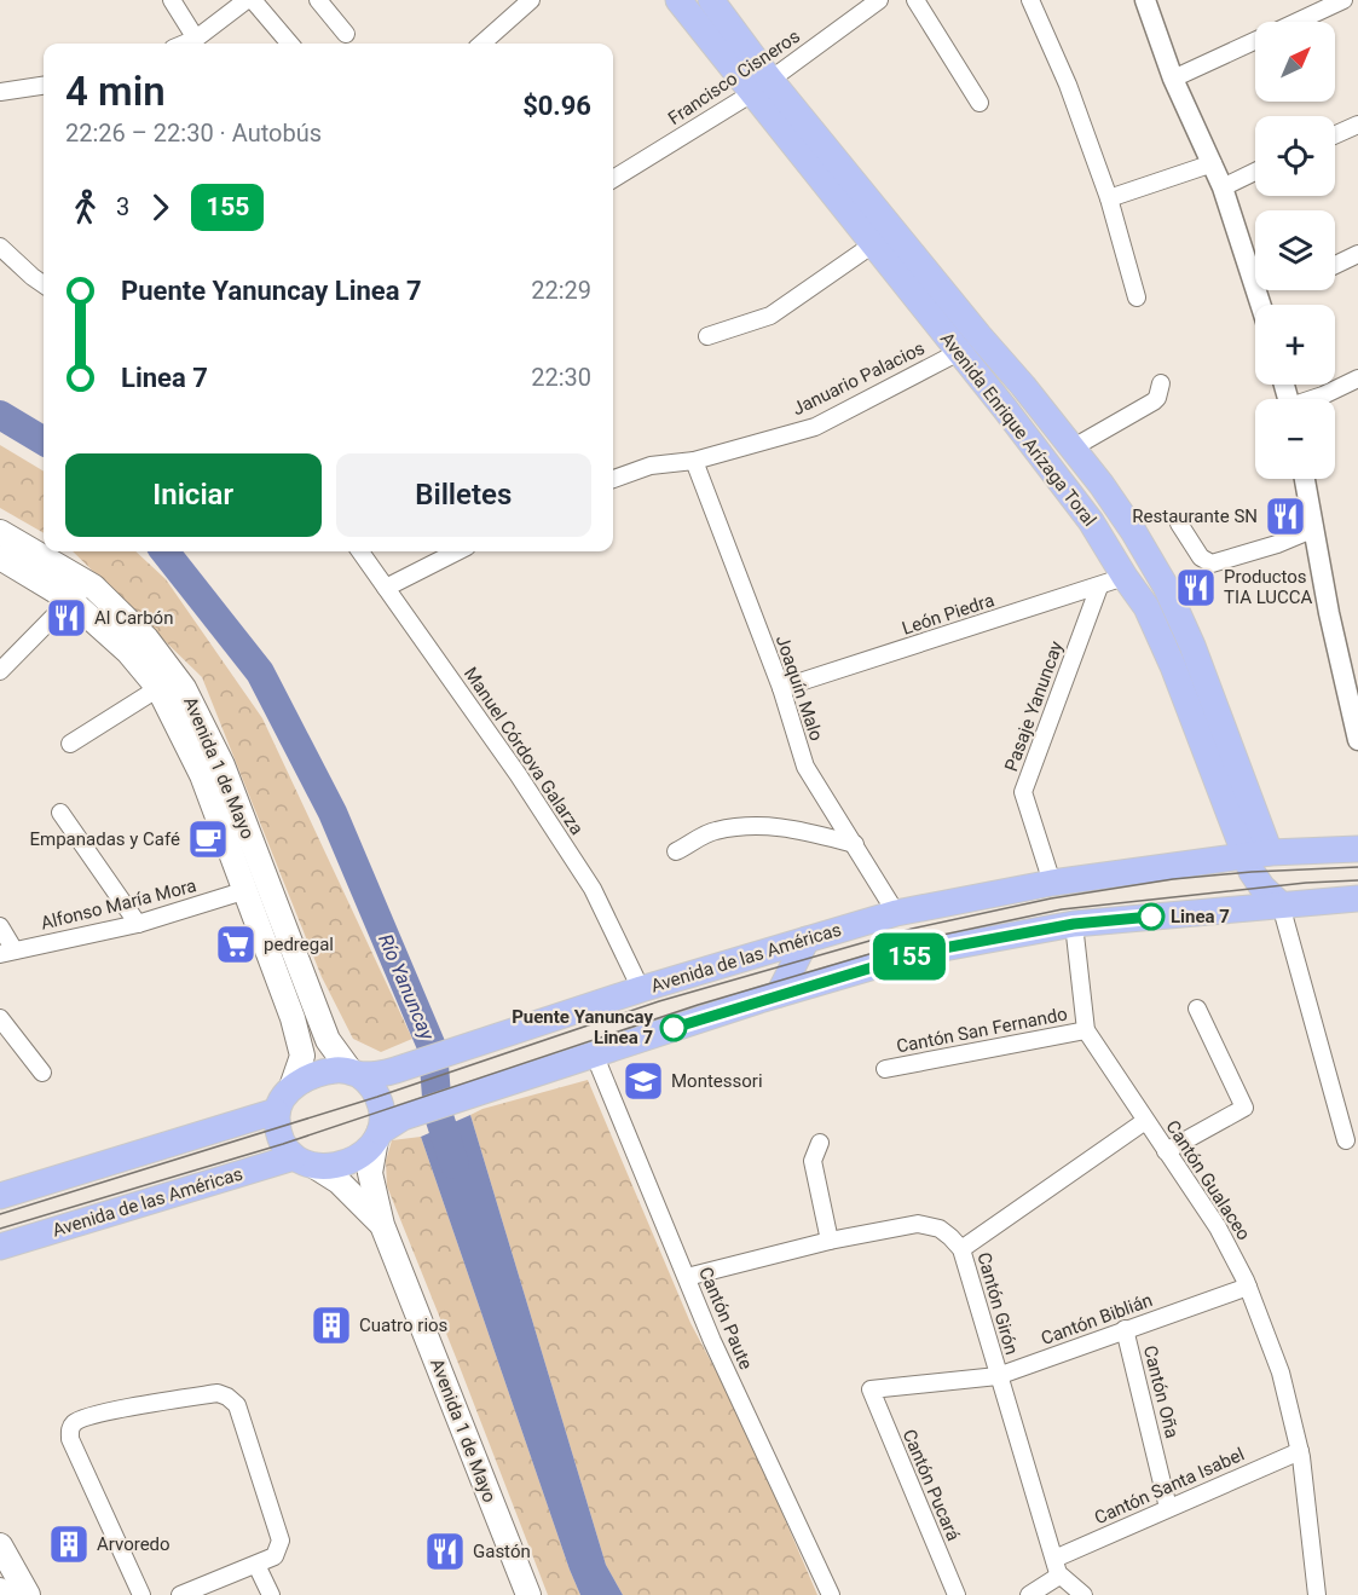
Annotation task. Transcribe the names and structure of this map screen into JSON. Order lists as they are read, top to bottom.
{
  "streets": {
    "main road": ["Avenida Enrique Arízaga Toral", "Avenida 1 de Mayo", "Avenida de las Américas"],
    "street": [
      "Francisco Cisneros",
      "Januario Palacios",
      "León Piedra",
      "Joaquín Malo",
      "Pasaje Yanuncay",
      "Manuel Córdova Galarza",
      "Alfonso María Mora",
      "Cantón San Fernando",
      "Cantón Gualaceo",
      "Cantón Girón",
      "Cantón Paute",
      "Cantón Biblián",
      "Cantón Oña",
      "Cantón Pucará",
      "Cantón Santa Isabel"
    ]
  },
  "crossings": [
    ["Francisco Cisneros", "Avenida Enrique Arízaga Toral"],
    ["Januario Palacios", "Avenida Enrique Arízaga Toral"],
    ["Januario Palacios", "Joaquín Malo"],
    ["Avenida Enrique Arízaga Toral", "León Piedra"],
    ["Avenida Enrique Arízaga Toral", "Avenida de las Américas"],
    ["León Piedra", "Joaquín Malo"],
    ["León Piedra", "Pasaje Yanuncay"],
    ["Joaquín Malo", "Avenida de las Américas"],
    ["Pasaje Yanuncay", "Avenida de las Américas"],
    ["Manuel Córdova Galarza", "Avenida de las Américas"],
    ["Avenida 1 de Mayo", "Alfonso María Mora"],
    ["Avenida 1 de Mayo", "Avenida de las Américas"],
    ["Avenida de las Américas", "Cantón Gualaceo"],
    ["Avenida de las Américas", "Cantón Paute"],
    ["Cantón San Fernando", "Cantón Gualaceo"],
    ["Cantón Gualaceo", "Cantón Biblián"],
    ["Cantón Gualaceo", "Cantón Santa Isabel"],
    ["Cantón Girón", "Cantón Paute"],
    ["Cantón Girón", "Cantón Biblián"],
    ["Cantón Girón", "Cantón Santa Isabel"],
    ["Cantón Biblián", "Cantón Oña"],
    ["Cantón Biblián", "Cantón Pucará"],
    ["Cantón Oña", "Cantón Santa Isabel"]
  ],
  "water": ["Río Yanuncay"],
  "places": {
    "restaurant": [
      "Restaurante SN",
      "Productos TIA LUCCA",
      "Al Carbón",
      "Gastón"
    ],
    "cafe": ["Empanadas y Café"],
    "other": ["Linea 7", "Puente Yanuncay Linea 7"],
    "supermarket": ["pedregal"],
    "school or university": ["Montessori"],
    "building": ["Cuatro rios", "Arvoredo"]
  },
  "lines": ["bus line 155"],
  "north": "top right",
  "page": {
    "on_map": "155",
    "map_buttons": ["+", "−"],
    "heading": ["4 min", "22:26 – 22:30 · Autobús", "$0.96"],
    "legs": ["3", "155"],
    "list": [
      {
        "name": "Puente Yanuncay Linea 7",
        "value": "22:29"
      },
      {
        "name": "Linea 7",
        "value": "22:30"
      }
    ],
    "buttons": ["Iniciar", "Billetes"]
  }
}
